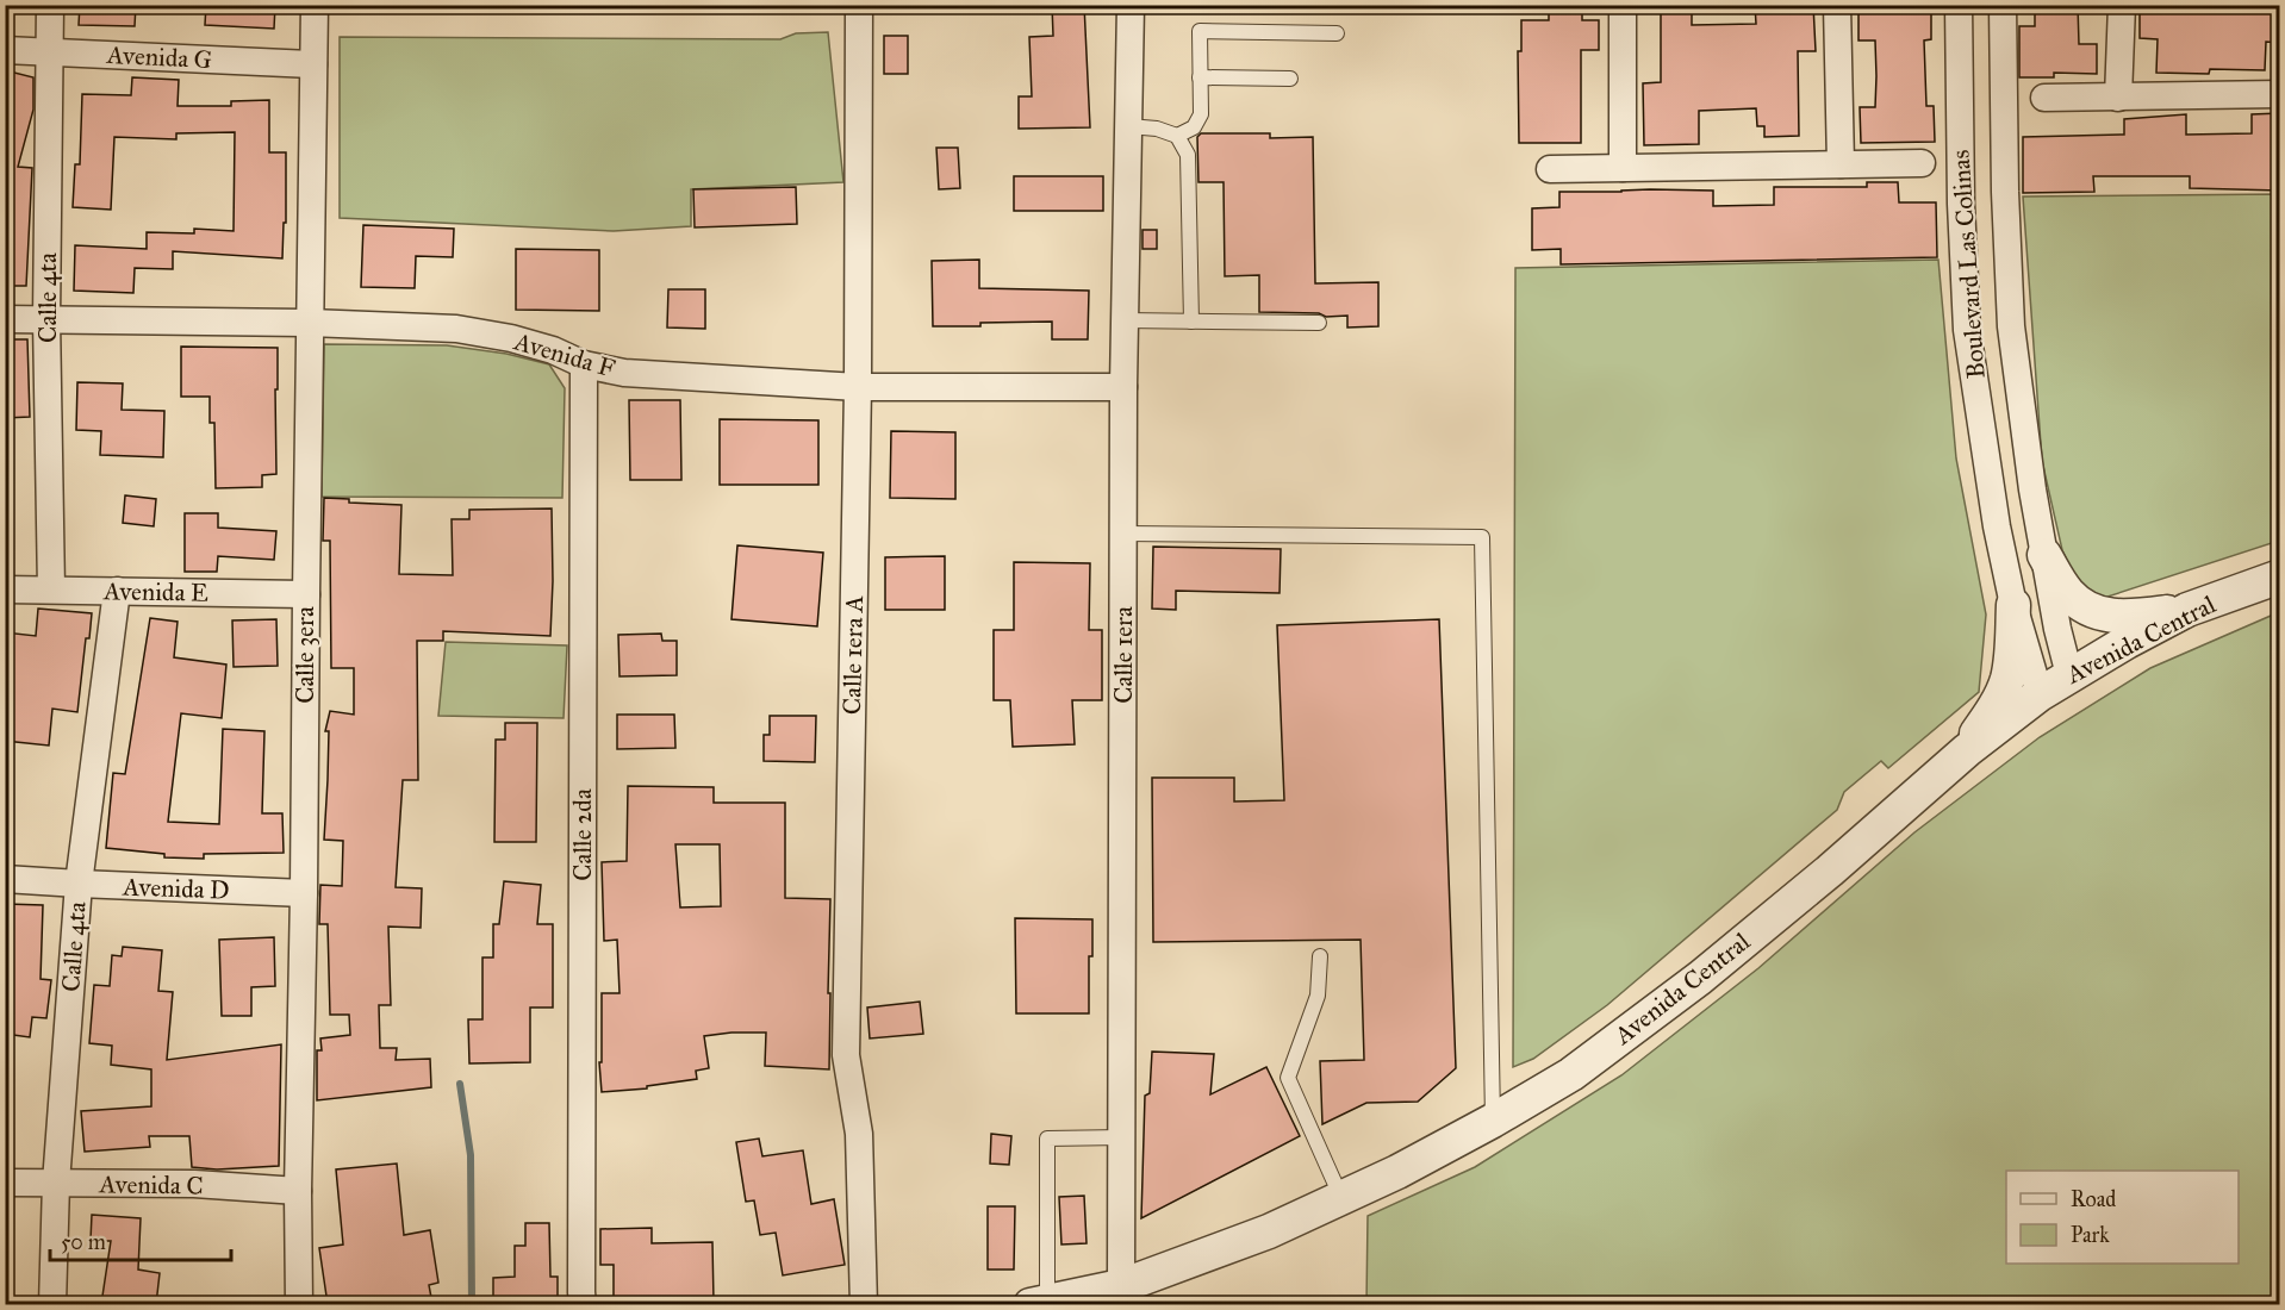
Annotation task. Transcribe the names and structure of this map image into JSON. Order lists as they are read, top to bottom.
{
  "streets": {
    "street": [
      "Avenida G",
      "Boulevard Las Colinas",
      "Calle 4ta",
      "Avenida F",
      "Avenida E",
      "Avenida Central",
      "Calle 3era",
      "Calle 1era A",
      "Calle 1era",
      "Calle 2da",
      "Avenida D",
      "Avenida C"
    ]
  },
  "crossings": [
    ["Avenida G", "Calle 4ta"],
    ["Avenida G", "Calle 3era"],
    ["Boulevard Las Colinas", "Avenida Central"],
    ["Calle 4ta", "Avenida F"],
    ["Calle 4ta", "Avenida E"],
    ["Calle 4ta", "Avenida D"],
    ["Calle 4ta", "Avenida C"],
    ["Avenida F", "Calle 3era"],
    ["Avenida F", "Calle 1era A"],
    ["Avenida F", "Calle 1era"],
    ["Avenida F", "Calle 2da"],
    ["Avenida E", "Calle 3era"],
    ["Avenida Central", "Calle 1era"],
    ["Calle 3era", "Avenida D"],
    ["Calle 3era", "Avenida C"]
  ],
  "legend": ["Road", "Park"],
  "scale_bar": "50 m"
}
